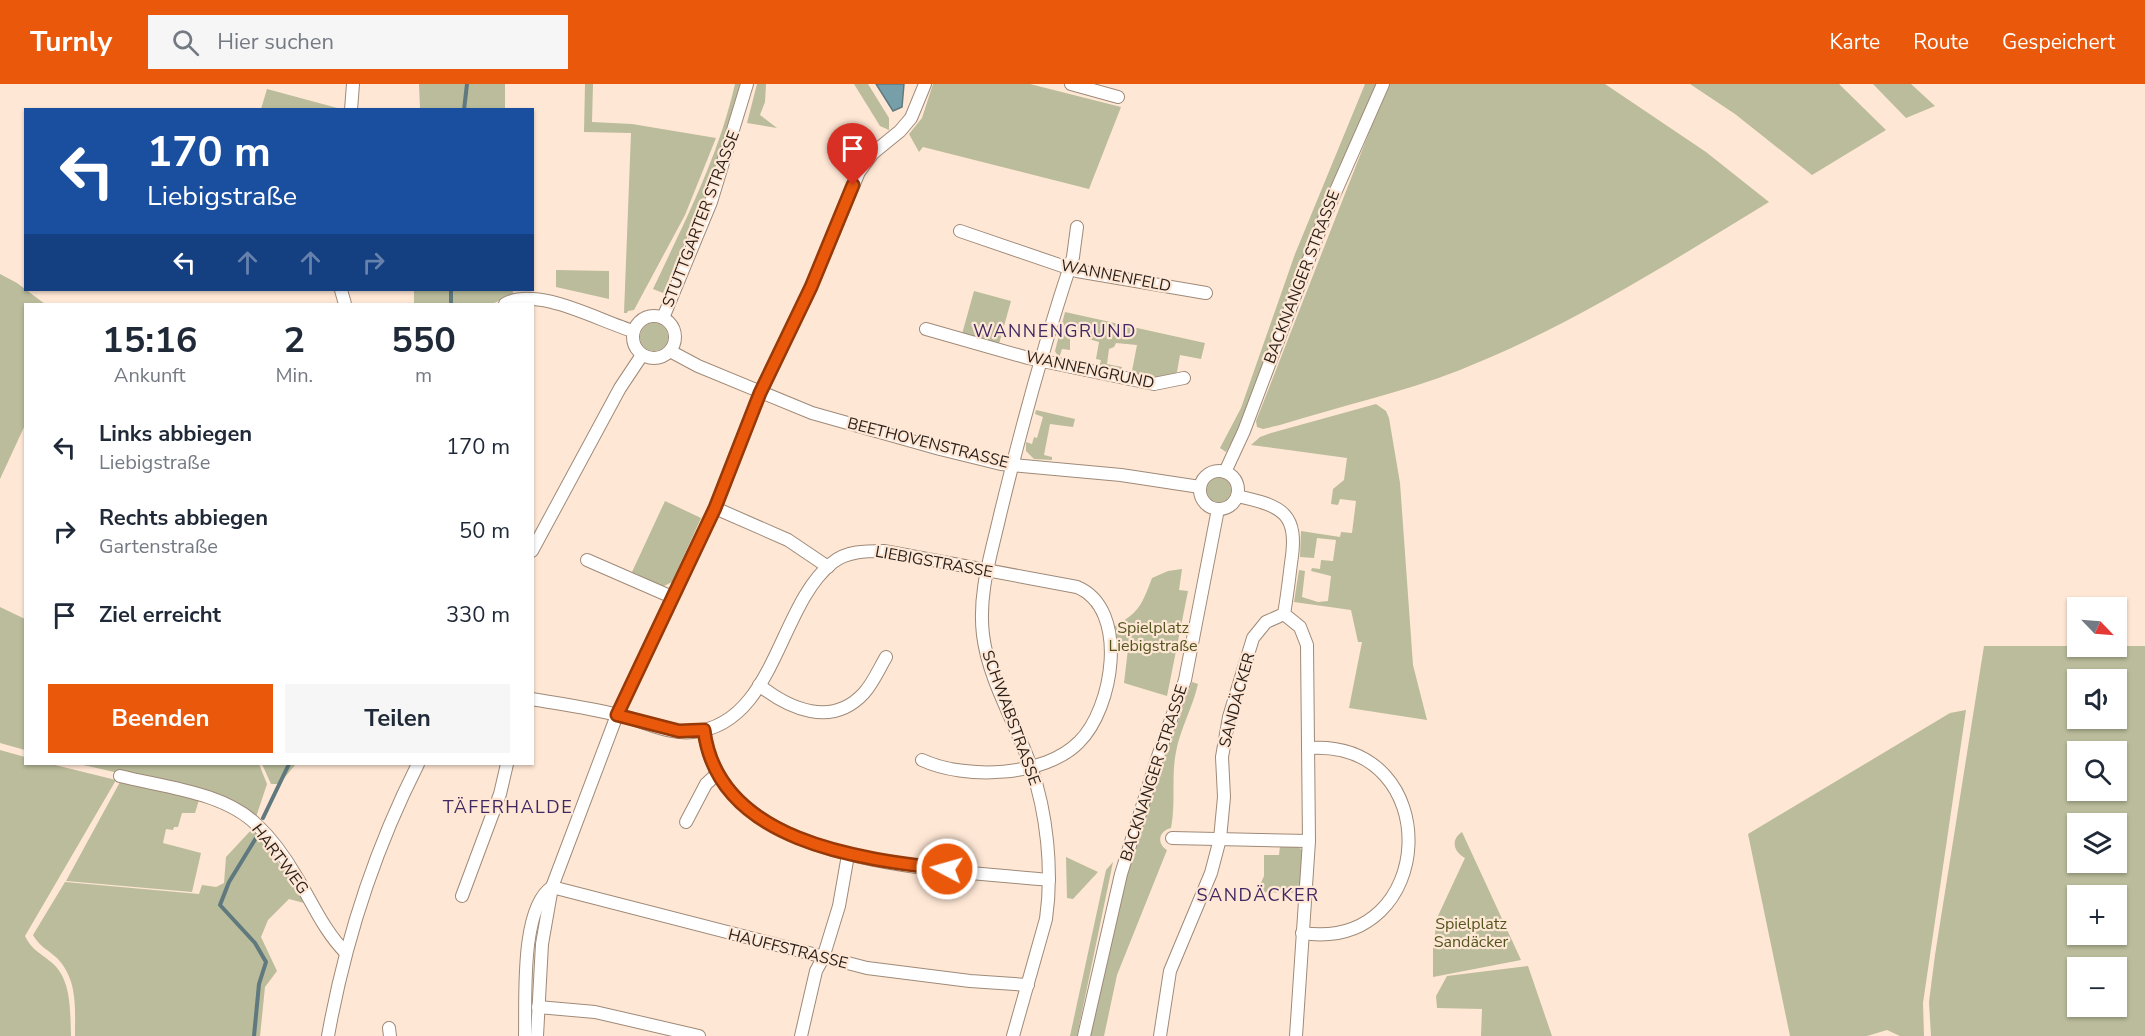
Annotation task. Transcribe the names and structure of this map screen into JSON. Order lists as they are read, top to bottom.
{
  "streets": {
    "street": [
      "STUTTGARTER STRASSE",
      "WANNENFELD",
      "BACKNANGER STRASSE",
      "WANNENGRUND",
      "BEETHOVENSTRASSE",
      "LIEBIGSTRASSE",
      "SANDÄCKER",
      "SCHWABSTRASSE",
      "HARTWEG",
      "HAUFFSTRASSE"
    ]
  },
  "crossings": [
    ["STUTTGARTER STRASSE", "BEETHOVENSTRASSE"],
    ["WANNENFELD", "SCHWABSTRASSE"],
    ["BACKNANGER STRASSE", "BEETHOVENSTRASSE"],
    ["WANNENGRUND", "SCHWABSTRASSE"],
    ["BEETHOVENSTRASSE", "SCHWABSTRASSE"],
    ["LIEBIGSTRASSE", "SCHWABSTRASSE"],
    ["SCHWABSTRASSE", "HAUFFSTRASSE"]
  ],
  "districts": ["WANNENGRUND", "TÄFERHALDE", "SANDÄCKER"],
  "parks": ["Spielplatz Liebigstraße", "Spielplatz Sandäcker"],
  "north": "bottom right",
  "page": {
    "header": "Turnly",
    "search": "Hier suchen",
    "nav": ["Karte", "Route", "Gespeichert"],
    "turn": ["170 m", "Liebigstraße"],
    "eta": [
      "15:16",
      "Ankunft",
      "2",
      "Min.",
      "550",
      "m"
    ],
    "list": [
      {
        "name": "Links abbiegen",
        "note": "Liebigstraße",
        "value": "170 m"
      },
      {
        "name": "Rechts abbiegen",
        "note": "Gartenstraße",
        "value": "50 m"
      },
      {
        "name": "Ziel erreicht",
        "value": "330 m"
      }
    ],
    "map_buttons": ["+", "−"],
    "buttons": ["Beenden", "Teilen"]
  }
}
